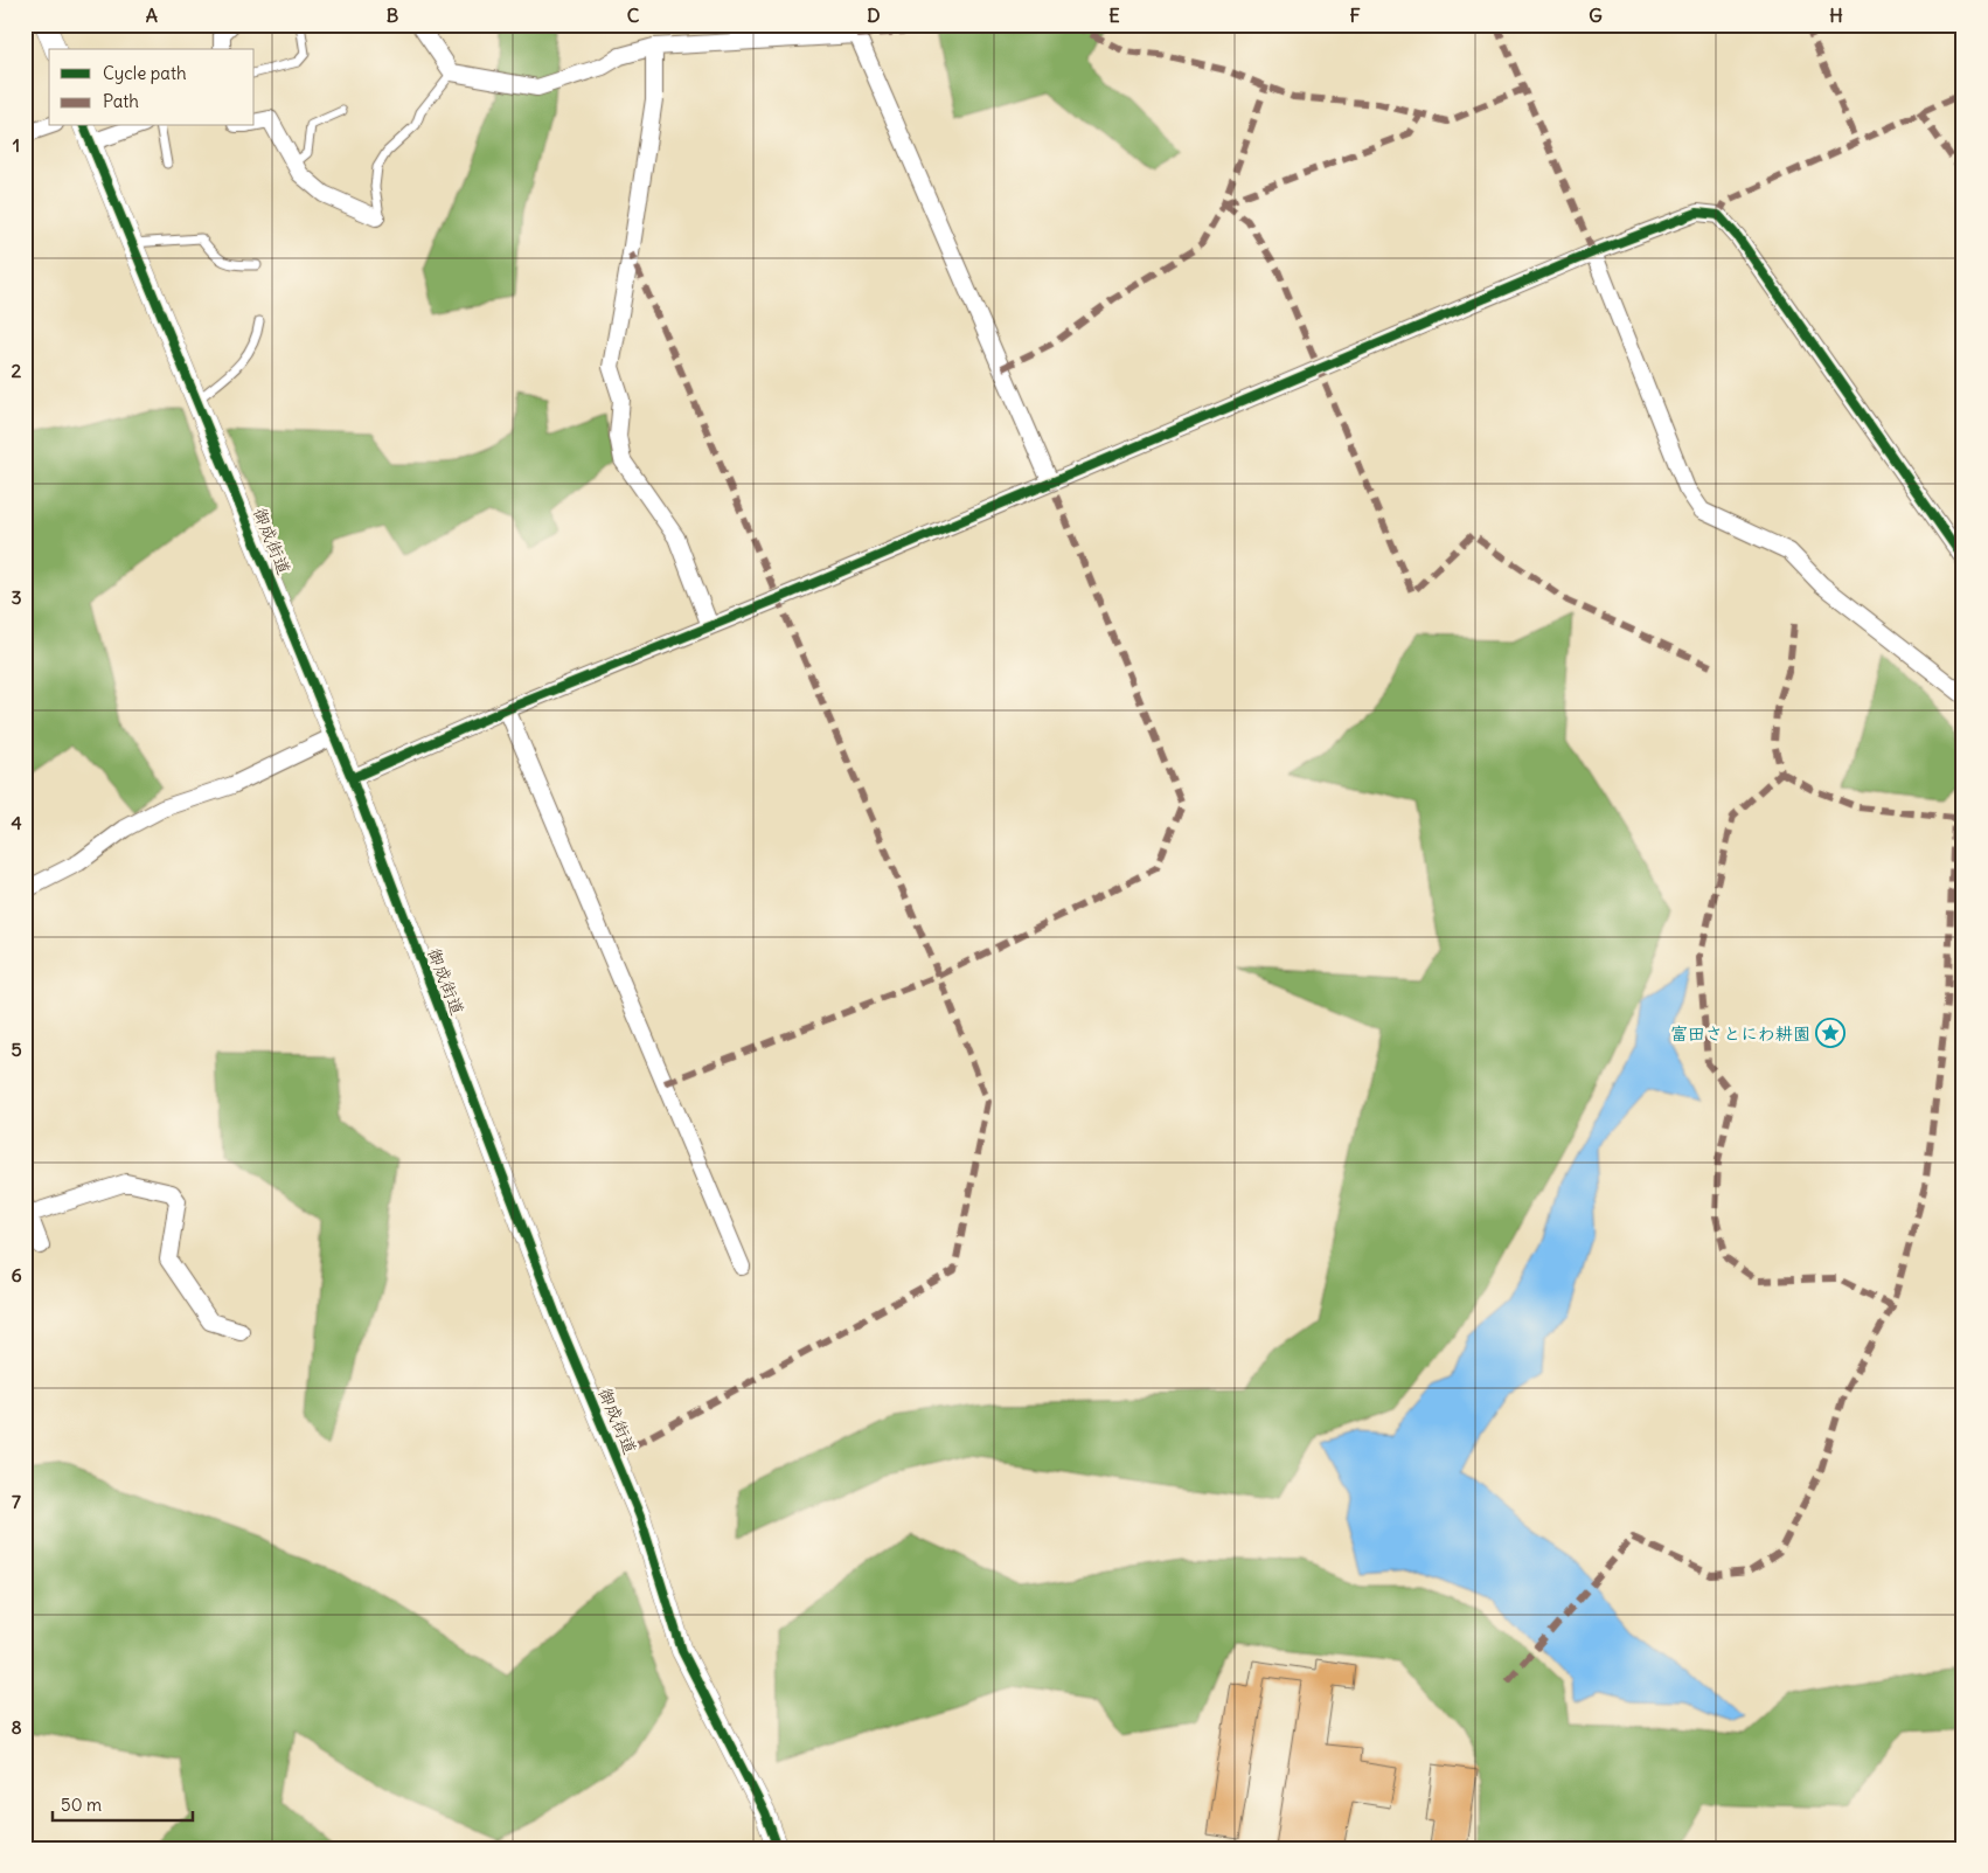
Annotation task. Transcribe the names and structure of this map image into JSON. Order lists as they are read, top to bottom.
{
  "streets": {
    "street": ["御成街道"]
  },
  "places": {
    "place": ["富田さとにわ耕園"]
  },
  "legend": ["Cycle path", "Path"],
  "scale_bar": "50 m",
  "grid": {
    "columns": [
      "A",
      "B",
      "C",
      "D",
      "E",
      "F",
      "G",
      "H"
    ],
    "rows": [
      "1",
      "2",
      "3",
      "4",
      "5",
      "6",
      "7",
      "8"
    ]
  }
}
